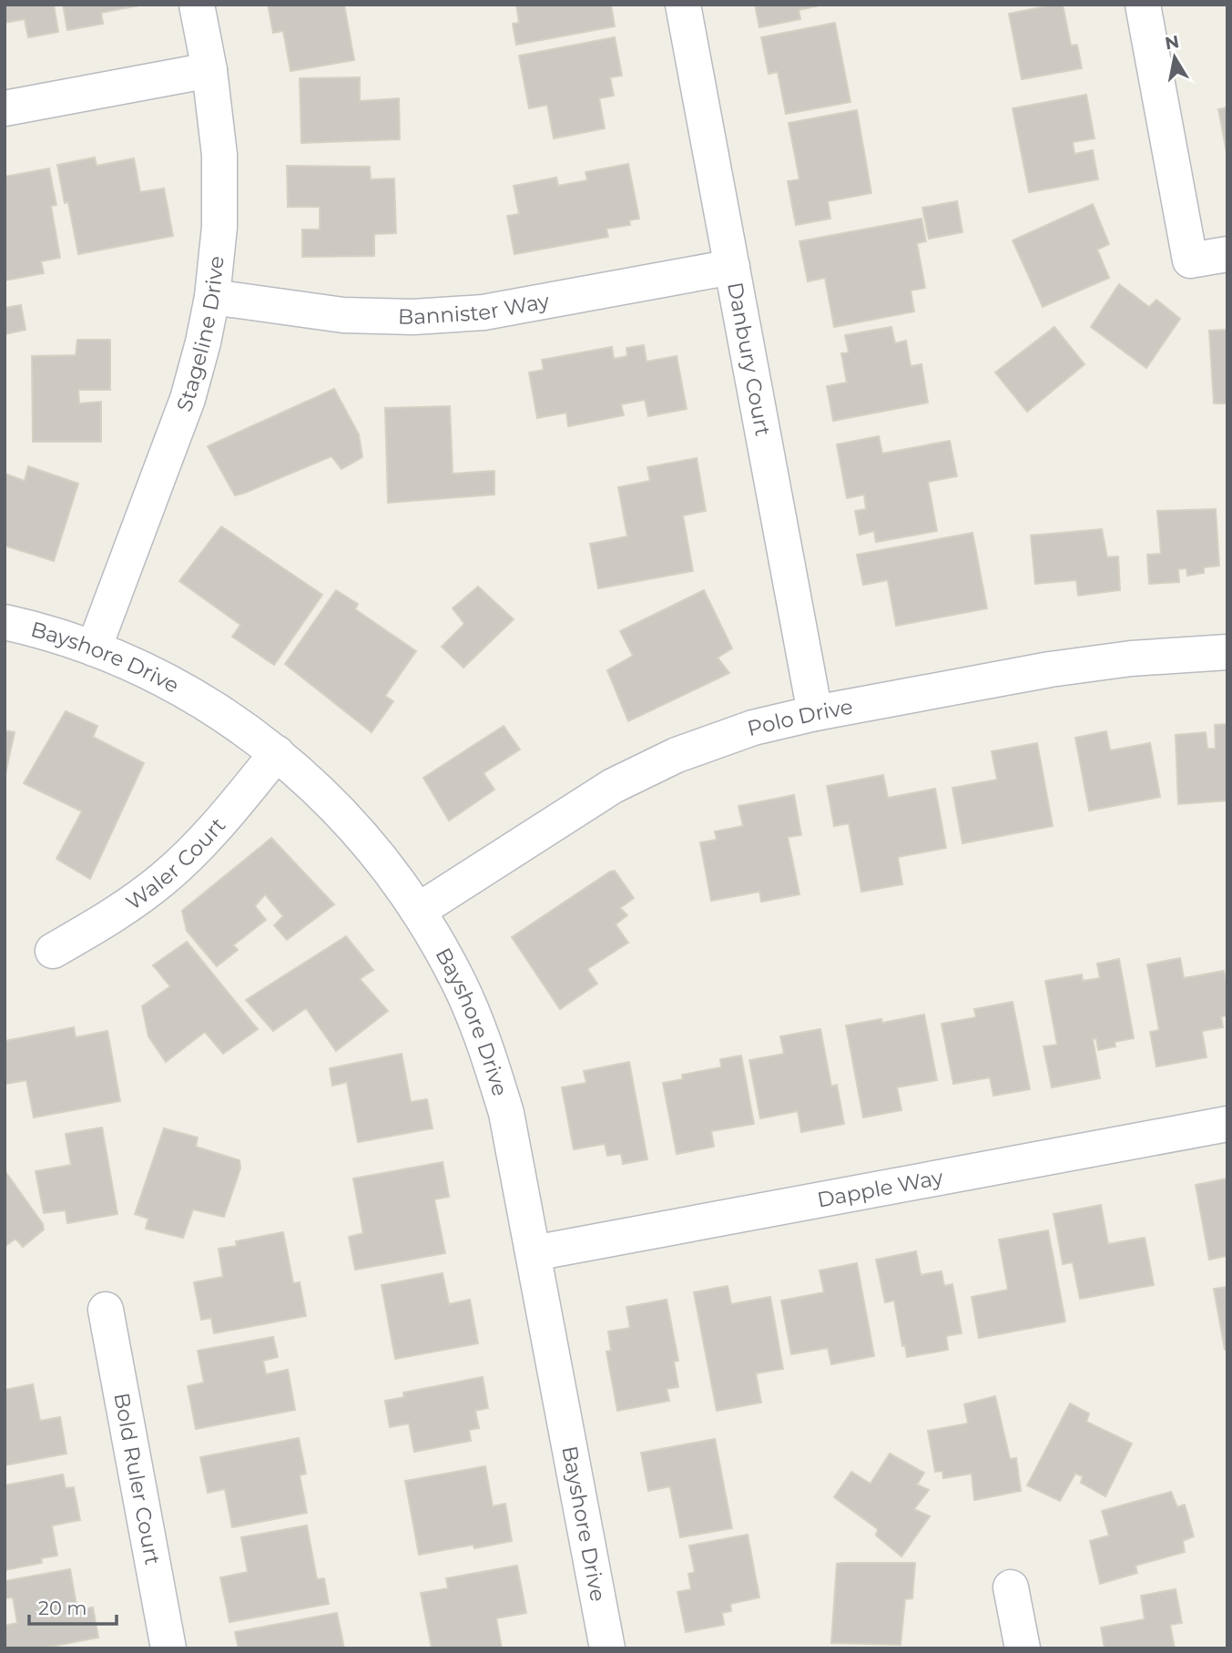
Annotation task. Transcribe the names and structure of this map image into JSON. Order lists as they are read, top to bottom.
{
  "streets": {
    "street": [
      "Bannister Way",
      "Stageline Drive",
      "Danbury Court",
      "Bayshore Drive",
      "Polo Drive",
      "Waler Court",
      "Dapple Way",
      "Bold Ruler Court"
    ]
  },
  "crossings": [
    ["Bannister Way", "Stageline Drive"],
    ["Bannister Way", "Danbury Court"],
    ["Stageline Drive", "Bayshore Drive"],
    ["Danbury Court", "Polo Drive"],
    ["Bayshore Drive", "Polo Drive"],
    ["Bayshore Drive", "Waler Court"],
    ["Bayshore Drive", "Dapple Way"]
  ],
  "scale_bar": "20 m",
  "north": "top"
}
